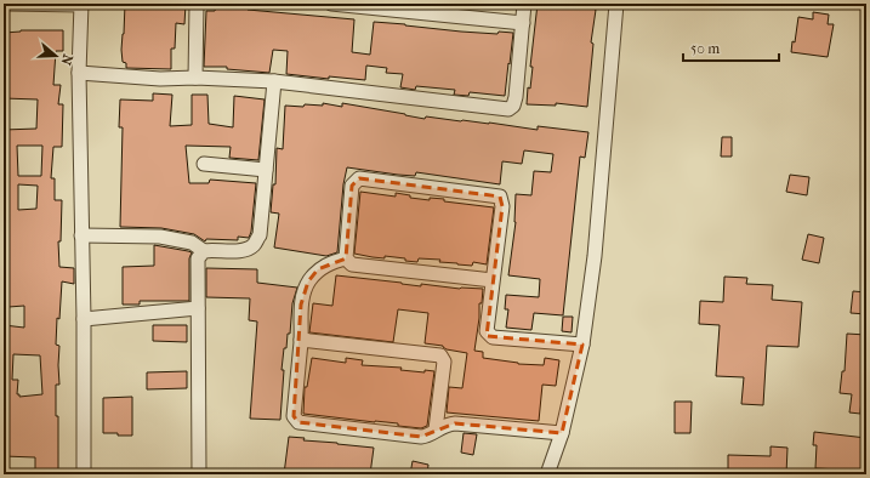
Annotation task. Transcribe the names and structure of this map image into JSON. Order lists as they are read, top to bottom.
{
  "scale_bar": "50 m",
  "north": "right"
}
